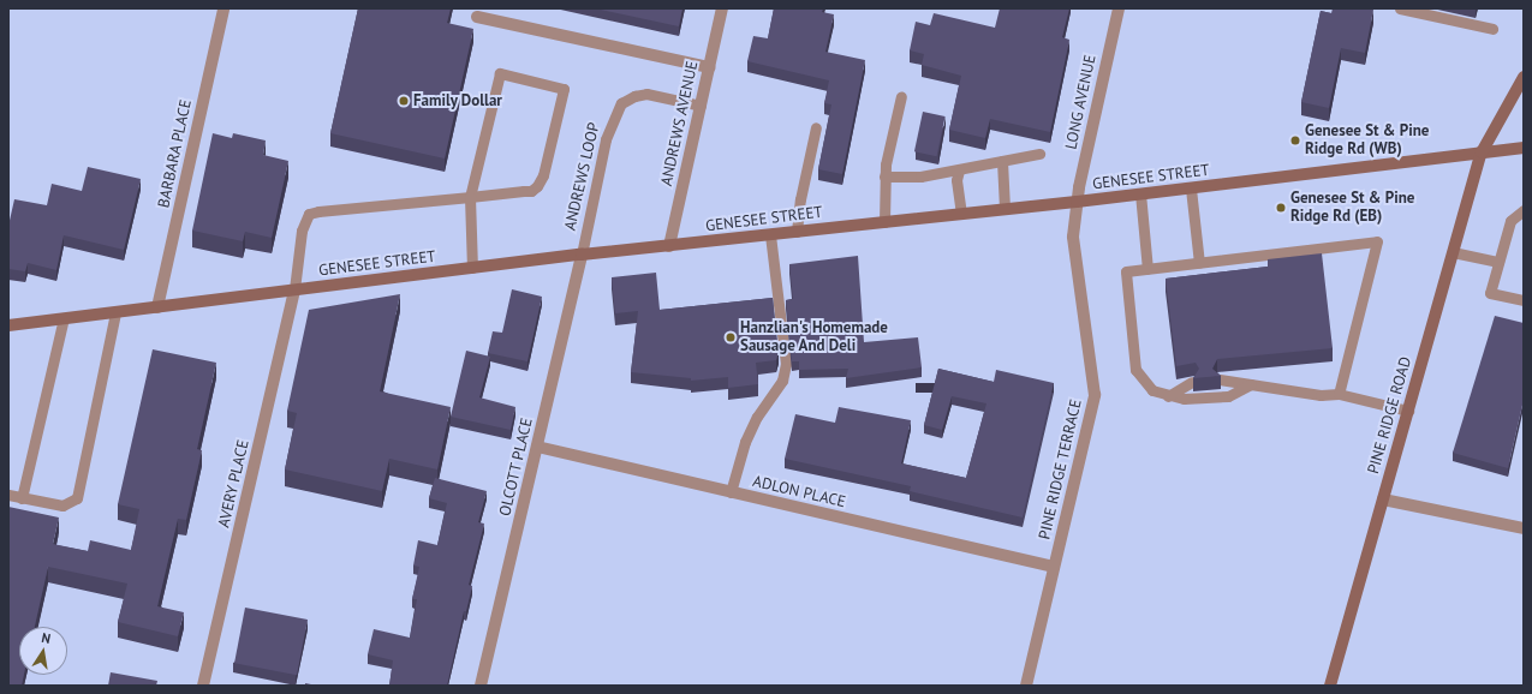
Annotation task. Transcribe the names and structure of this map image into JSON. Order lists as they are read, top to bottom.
{
  "streets": {
    "main road": ["GENESEE STREET", "PINE RIDGE ROAD"],
    "street": [
      "LONG AVENUE",
      "ANDREWS AVENUE",
      "BARBARA PLACE",
      "OLCOTT PLACE",
      "PINE RIDGE TERRACE",
      "AVERY PLACE",
      "ADLON PLACE"
    ],
    "lane": ["ANDREWS LOOP"]
  },
  "crossings": [
    ["LONG AVENUE", "GENESEE STREET"],
    ["LONG AVENUE", "PINE RIDGE TERRACE"],
    ["ANDREWS AVENUE", "ANDREWS LOOP"],
    ["ANDREWS AVENUE", "GENESEE STREET"],
    ["BARBARA PLACE", "GENESEE STREET"],
    ["ANDREWS LOOP", "GENESEE STREET"],
    ["ANDREWS LOOP", "OLCOTT PLACE"],
    ["GENESEE STREET", "PINE RIDGE ROAD"],
    ["GENESEE STREET", "OLCOTT PLACE"],
    ["GENESEE STREET", "PINE RIDGE TERRACE"],
    ["GENESEE STREET", "AVERY PLACE"],
    ["OLCOTT PLACE", "ADLON PLACE"],
    ["PINE RIDGE TERRACE", "ADLON PLACE"]
  ],
  "places": [
    "Family Dollar",
    "Genesee St & Pine Ridge Rd (WB)",
    "Genesee St & Pine Ridge Rd (EB)",
    "Hanzlian's Homemade Sausage And Deli"
  ],
  "north": "top"
}
